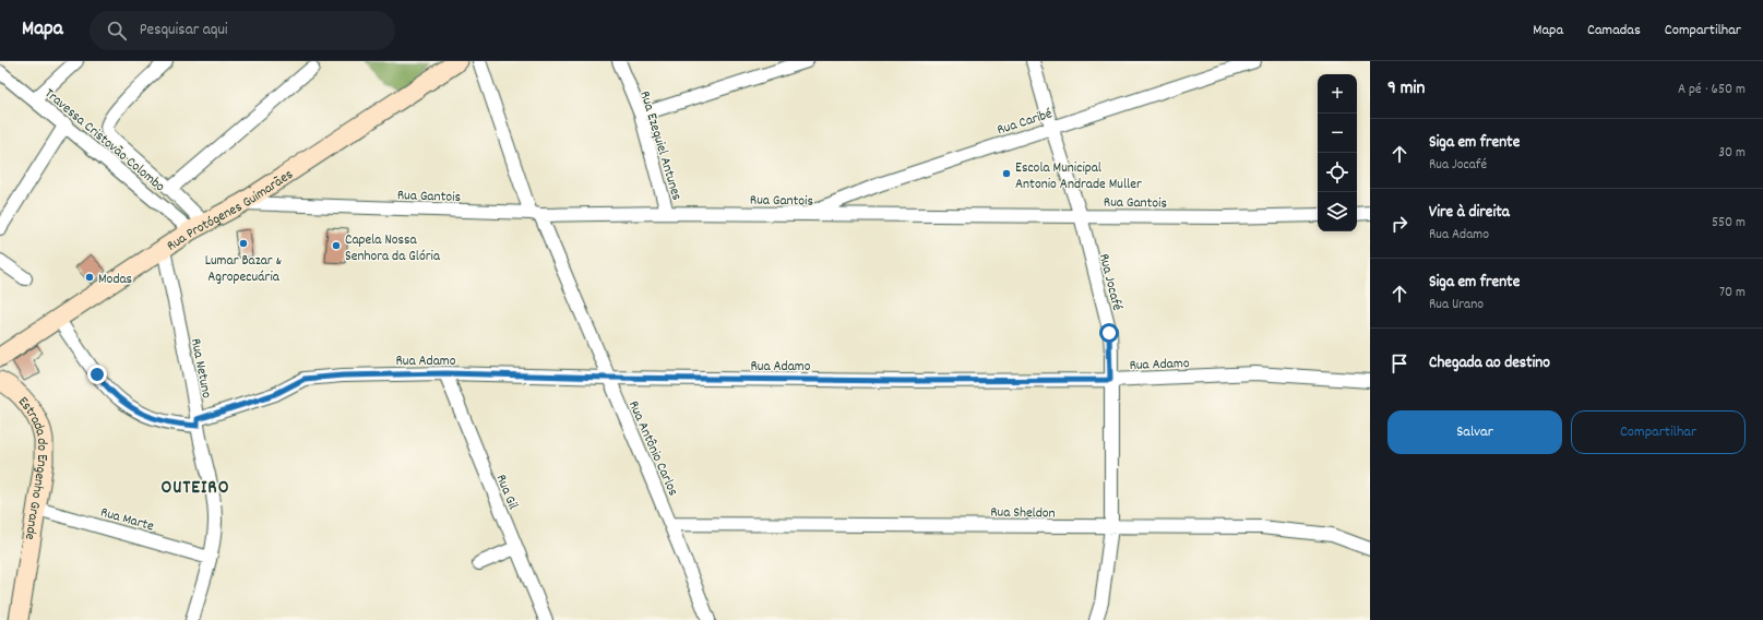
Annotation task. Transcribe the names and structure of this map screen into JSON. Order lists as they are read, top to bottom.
{
  "streets": {
    "street": [
      "Rua Caribé",
      "Travessa Cristovão Colombo",
      "Rua Ezequiel Antunes",
      "Rua Gantois",
      "Rua Protógenes Guimarães",
      "Rua Jocafé",
      "Rua Adamo",
      "Rua Netuno",
      "Rua Antônio Carlos",
      "Estrada do Engenho Grande",
      "Rua Gil",
      "Rua Sheldon",
      "Rua Marte"
    ]
  },
  "crossings": [
    ["Rua Caribé", "Rua Gantois"],
    ["Rua Caribé", "Rua Jocafé"],
    ["Travessa Cristovão Colombo", "Rua Protógenes Guimarães"],
    ["Rua Ezequiel Antunes", "Rua Gantois"],
    ["Rua Gantois", "Rua Protógenes Guimarães"],
    ["Rua Gantois", "Rua Jocafé"],
    ["Rua Gantois", "Rua Antônio Carlos"],
    ["Rua Protógenes Guimarães", "Rua Netuno"],
    ["Rua Jocafé", "Rua Adamo"],
    ["Rua Jocafé", "Rua Sheldon"],
    ["Rua Adamo", "Rua Netuno"],
    ["Rua Adamo", "Rua Antônio Carlos"],
    ["Rua Adamo", "Rua Gil"],
    ["Rua Netuno", "Rua Marte"],
    ["Rua Antônio Carlos", "Rua Sheldon"],
    ["Estrada do Engenho Grande", "Rua Marte"]
  ],
  "districts": ["OUTEIRO"],
  "places": [
    "Escola Municipal Antonio Andrade Muller",
    "Lumar Bazar & Agropecuária",
    "Capela Nossa Senhora da Glória",
    "Modas"
  ],
  "page": {
    "header": "Mapa",
    "search": "Pesquisar aqui",
    "nav": ["Mapa", "Camadas", "Compartilhar"],
    "heading": ["9 min", "A pé · 650 m"],
    "map_buttons": ["+", "−"],
    "list": [
      ["Siga em frente", "Rua Jocafé", "30 m"],
      ["Vire à direita", "Rua Adamo", "550 m"],
      ["Siga em frente", "Rua Urano", "70 m"],
      "Chegada ao destino"
    ],
    "buttons": ["Salvar", "Compartilhar"]
  }
}
